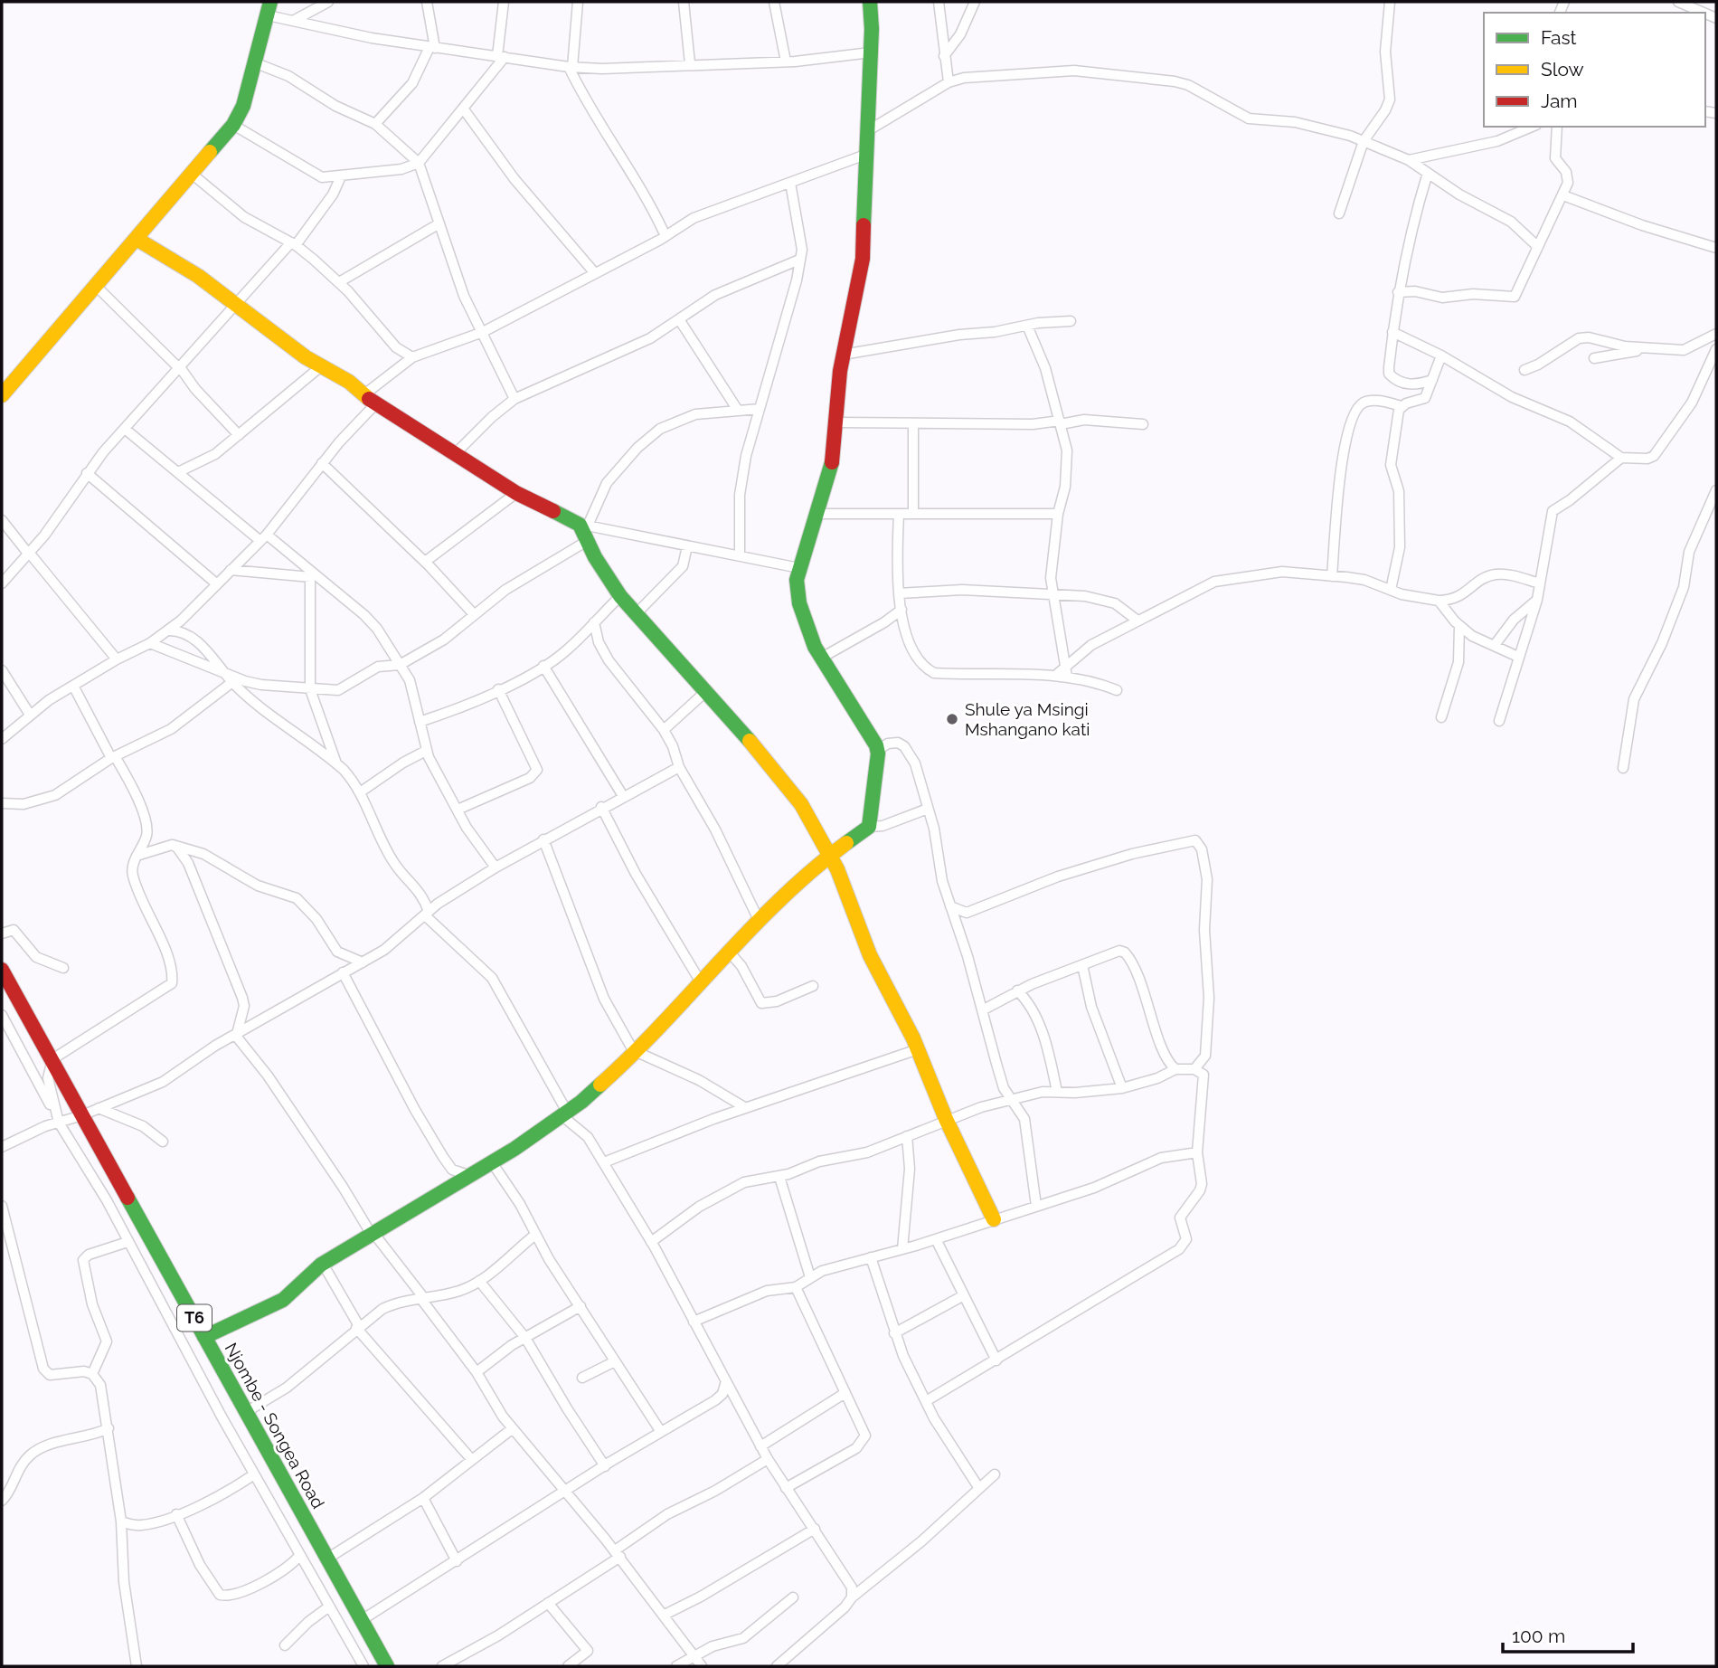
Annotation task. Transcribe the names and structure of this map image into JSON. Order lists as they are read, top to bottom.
{
  "streets": {
    "main road": ["T6", "Njombe - Songea Road"]
  },
  "places": ["Shule ya Msingi Mshangano kati"],
  "legend": ["Fast", "Slow", "Jam"],
  "scale_bar": "100 m"
}
